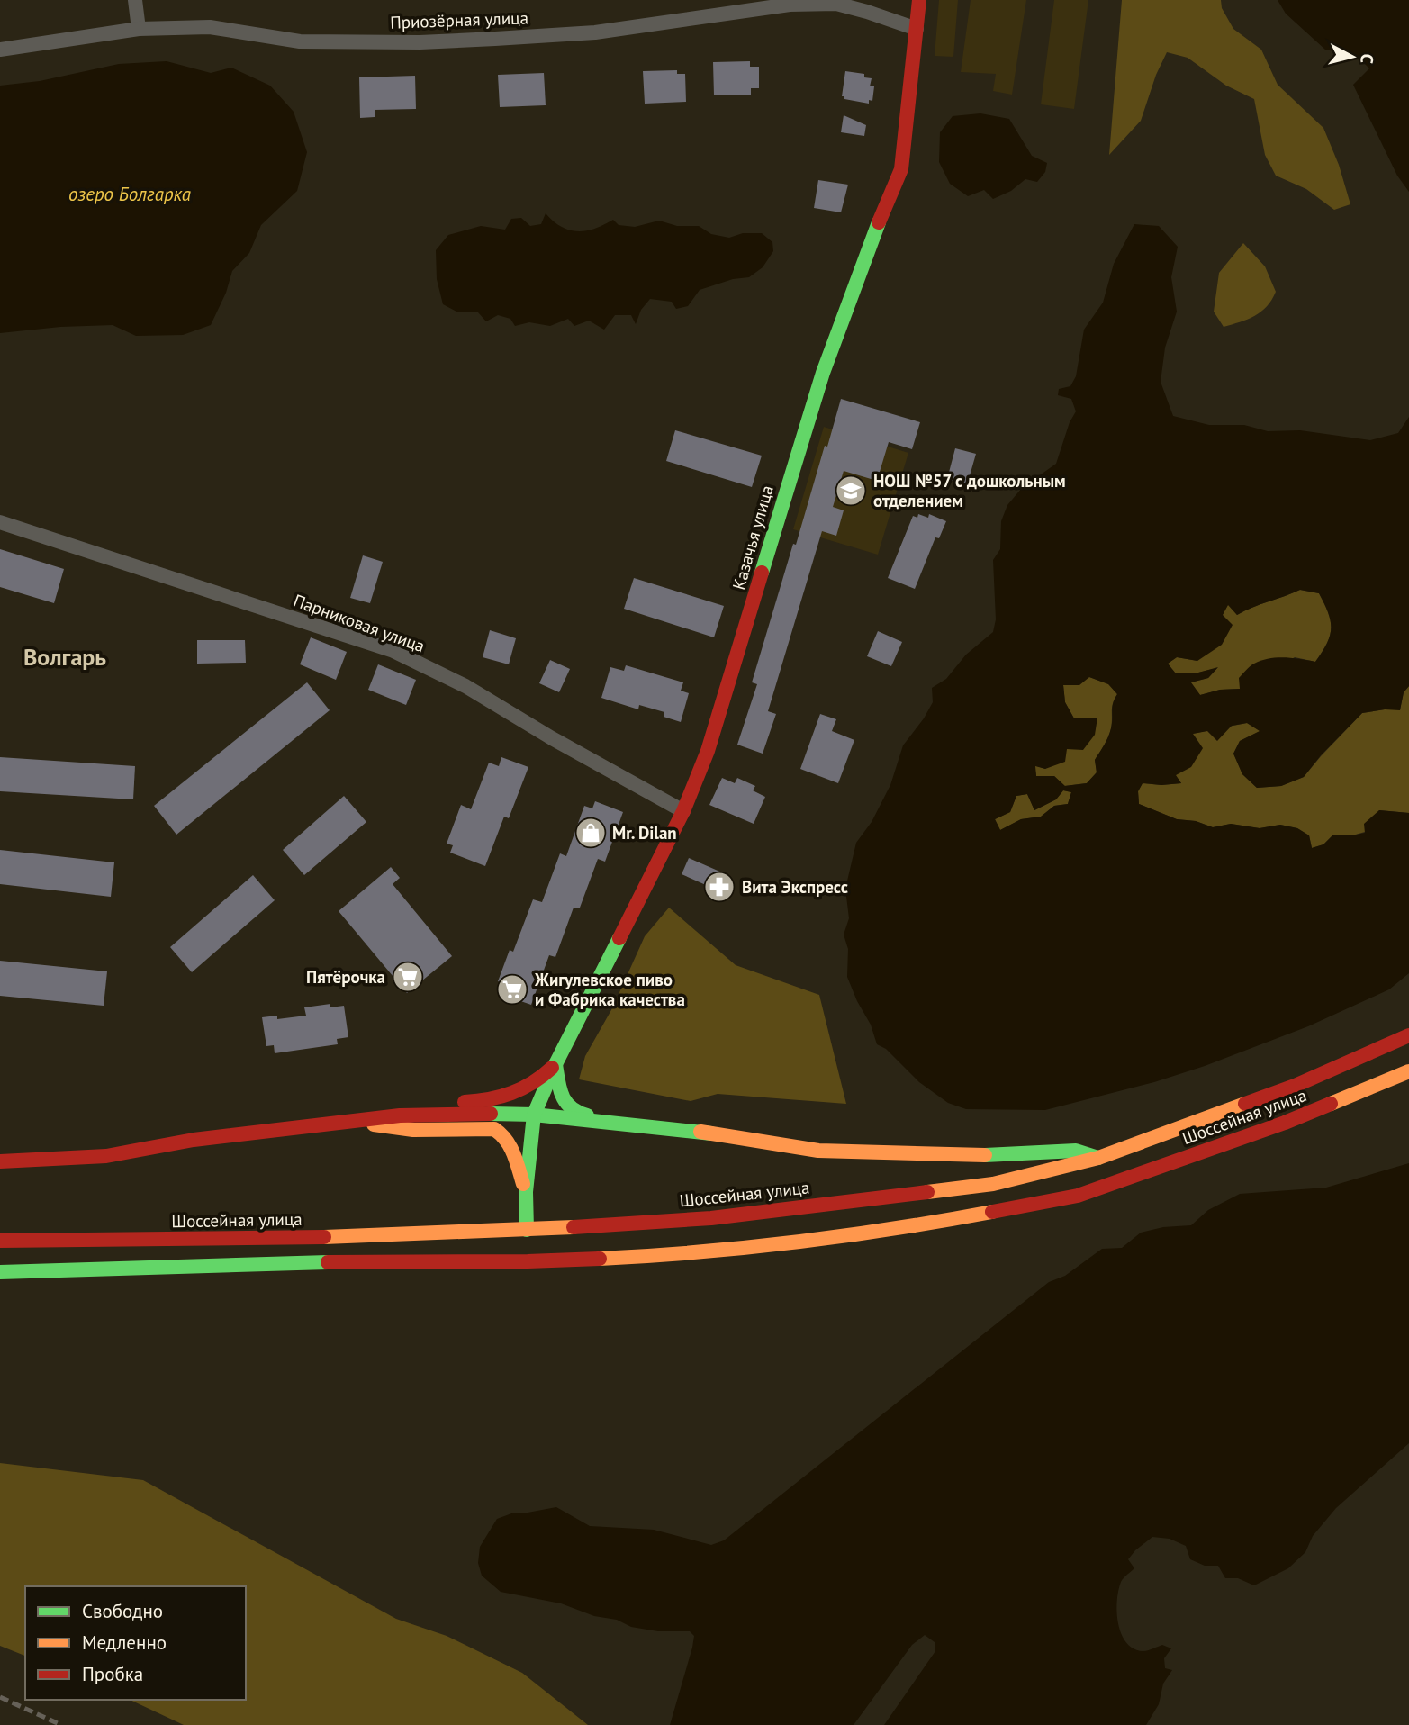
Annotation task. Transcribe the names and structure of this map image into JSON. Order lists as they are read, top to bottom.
{
  "streets": {
    "main road": ["Казачья улица", "Шоссейная улица"],
    "street": ["Приозёрная улица", "Парниковая улица"]
  },
  "crossings": [
    ["Приозёрная улица", "Казачья улица"],
    ["Казачья улица", "Парниковая улица"],
    ["Казачья улица", "Шоссейная улица"]
  ],
  "districts": ["Волгарь"],
  "water": ["озеро Болгарка"],
  "places": {
    "school or university": ["НОШ №57 с дошкольным отделением"],
    "shop": ["Mr. Dilan"],
    "pharmacy": ["Вита Экспресс"],
    "supermarket": ["Пятёрочка", "Жигулевское пиво и Фабрика качества"]
  },
  "legend": ["Свободно", "Медленно", "Пробка"],
  "north": "right"
}
